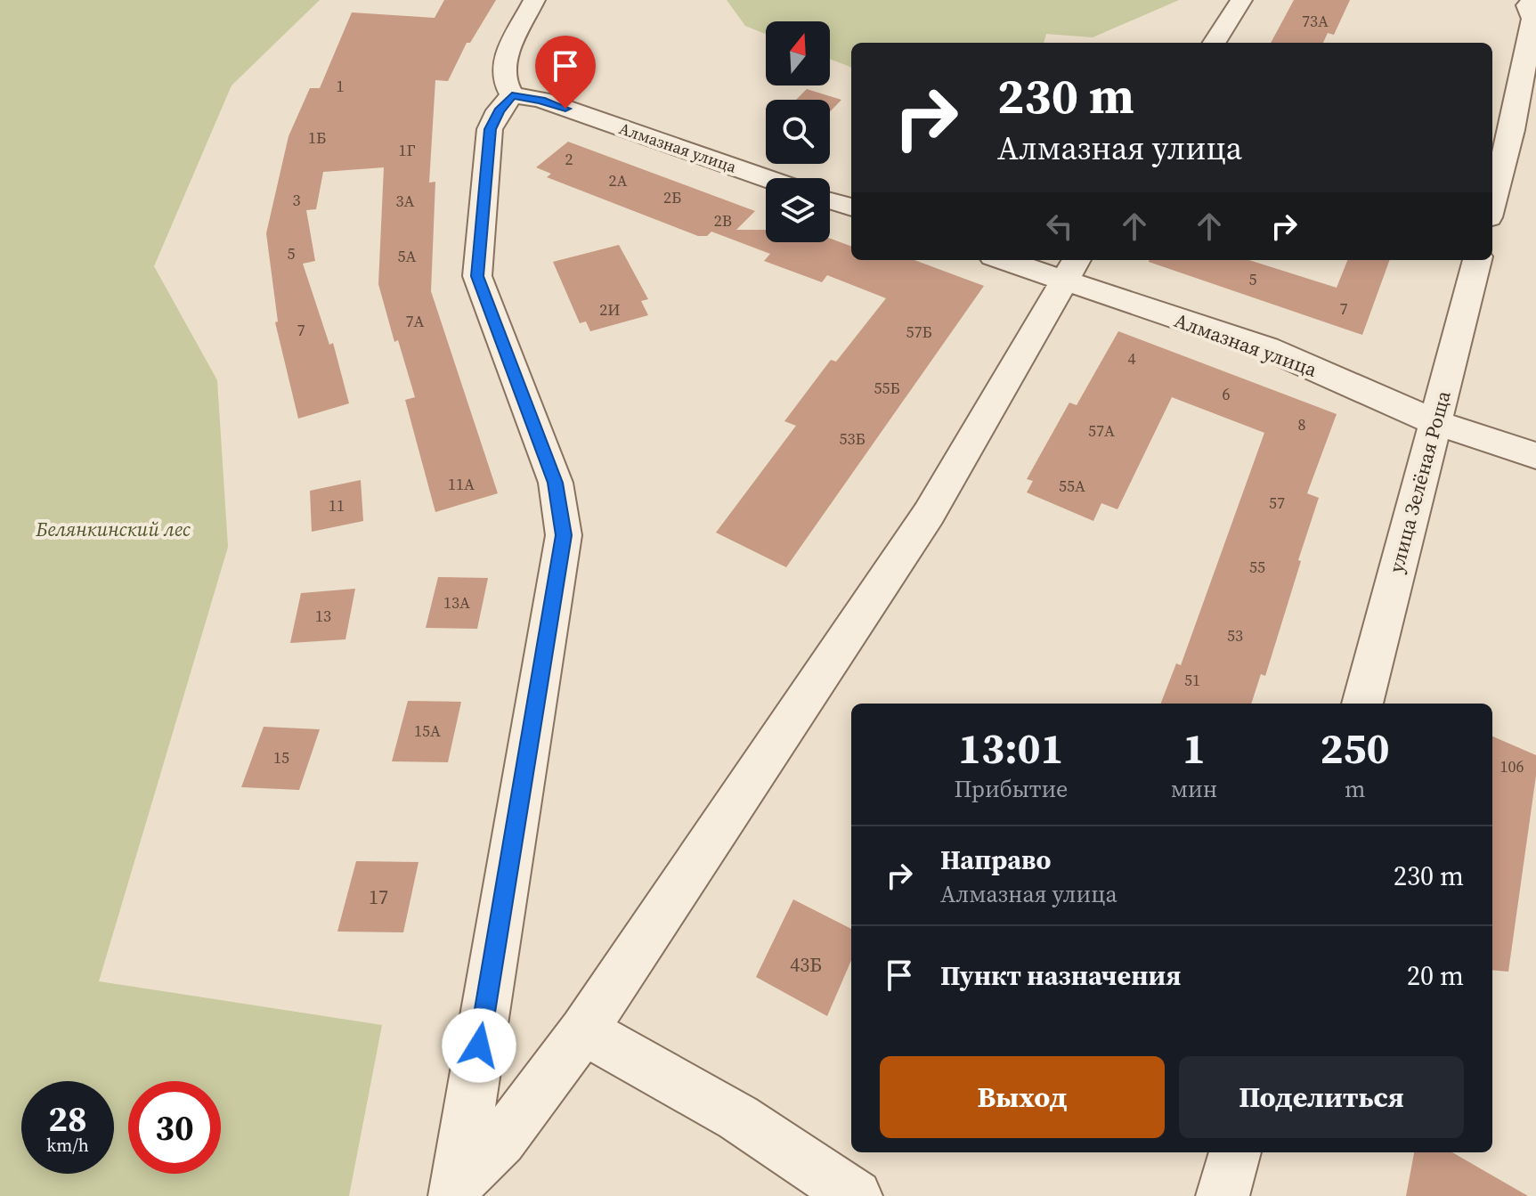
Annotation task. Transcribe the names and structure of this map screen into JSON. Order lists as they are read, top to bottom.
{
  "streets": {
    "street": ["Алмазная улица", "улица Зелёная Роща"]
  },
  "crossings": [
    ["Алмазная улица", "улица Зелёная Роща"]
  ],
  "parks": ["Белянкинский лес"],
  "house_numbers": [
    "73А",
    "1",
    "1Б",
    "1Г",
    "2",
    "2А",
    "2Б",
    "3",
    "3А",
    "2В",
    "5",
    "5А",
    "5",
    "7",
    "2И",
    "7А",
    "7",
    "57Б",
    "4",
    "55Б",
    "6",
    "8",
    "57А",
    "53Б",
    "11А",
    "55А",
    "57",
    "11",
    "55",
    "13А",
    "13",
    "53",
    "51",
    "15А",
    "15",
    "106",
    "17",
    "43Б"
  ],
  "north": "top",
  "page": {
    "turn": ["230 m", "Алмазная улица"],
    "eta": [
      "13:01",
      "Прибытие",
      "1",
      "мин",
      "250",
      "m"
    ],
    "list": [
      {
        "name": "Направо",
        "note": "Алмазная улица",
        "value": "230 m"
      },
      {
        "name": "Пункт назначения",
        "value": "20 m"
      }
    ],
    "buttons": ["Выход", "Поделиться"],
    "speed": "28 km/h",
    "limit": "30"
  }
}
